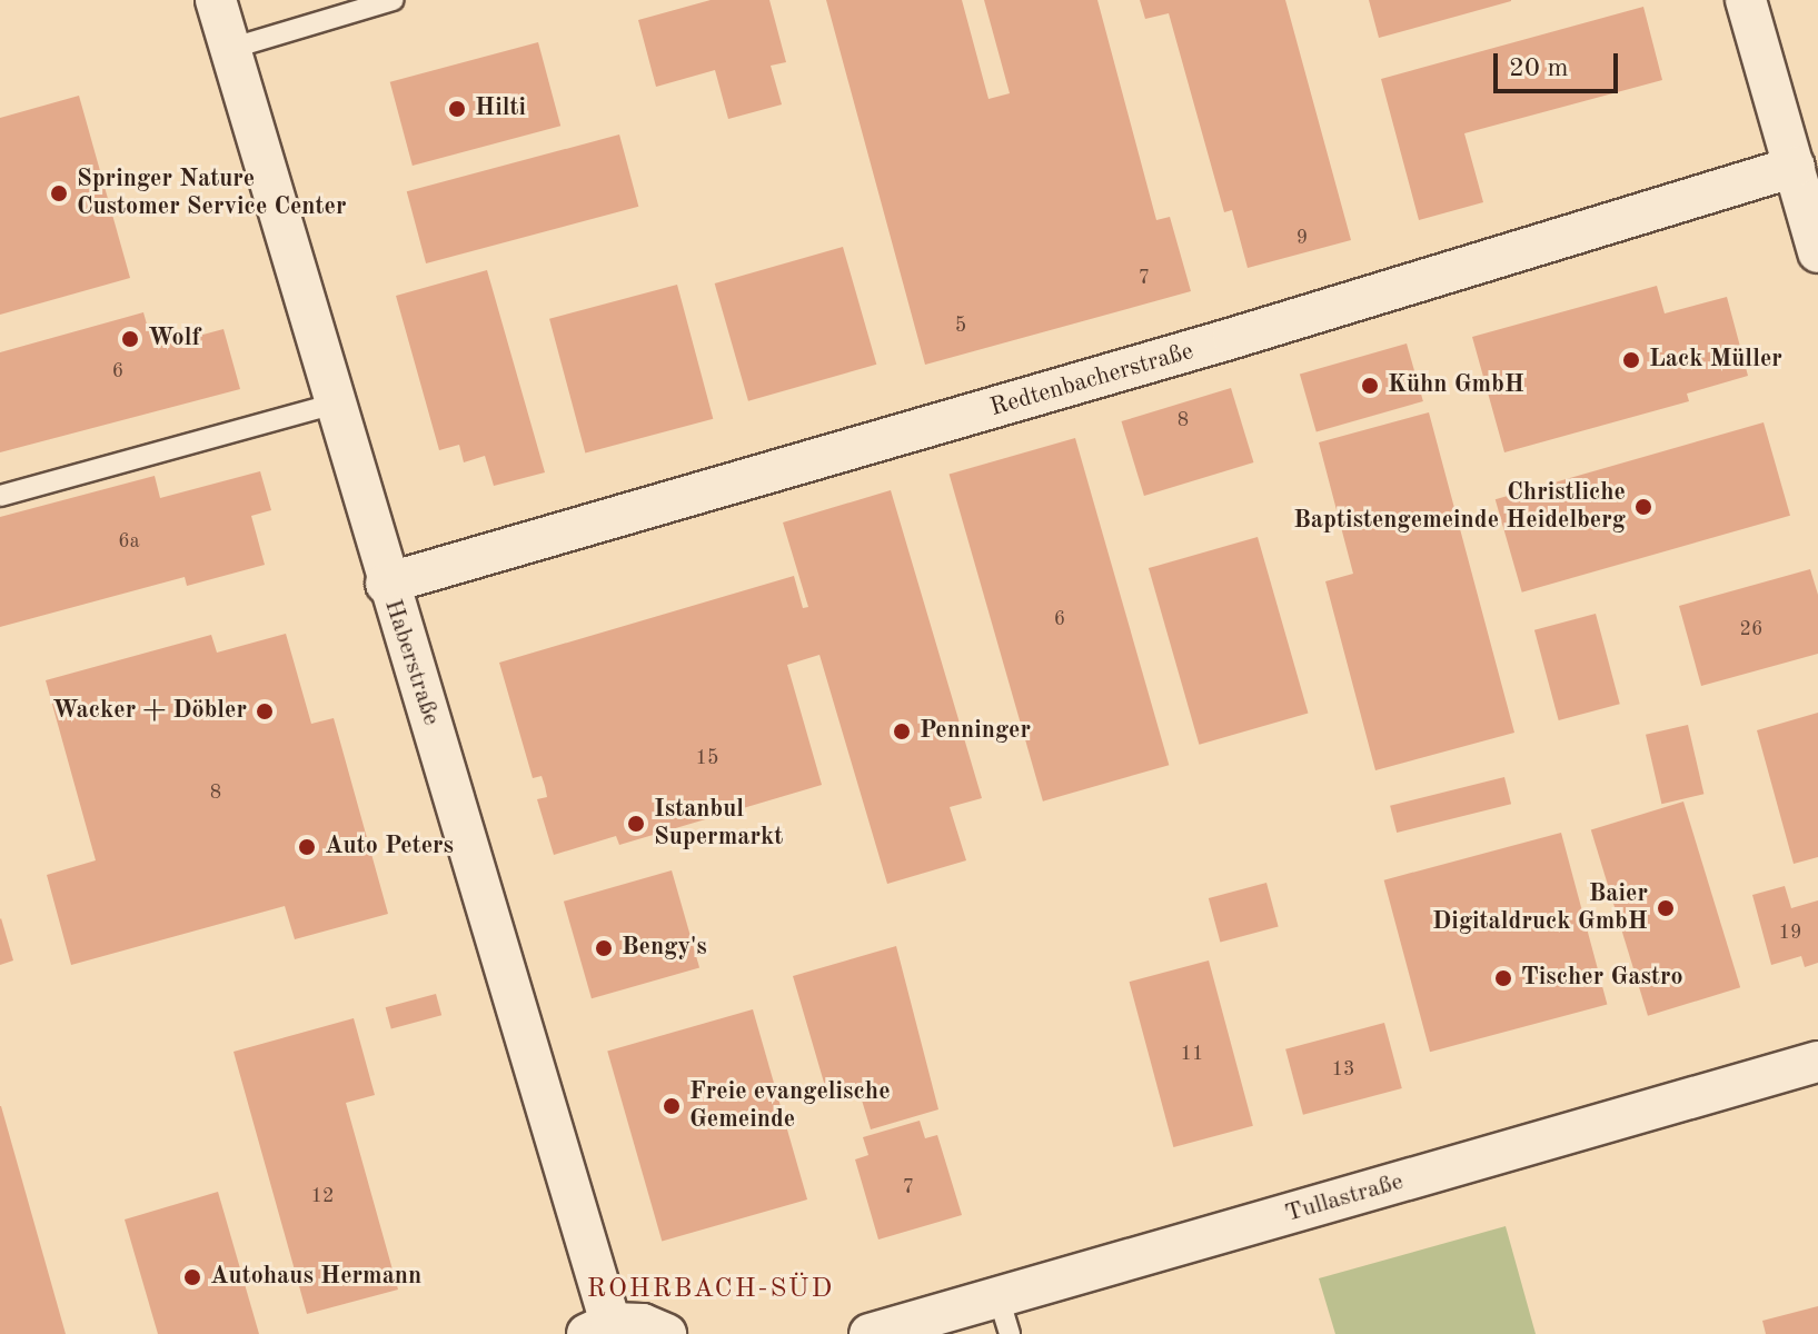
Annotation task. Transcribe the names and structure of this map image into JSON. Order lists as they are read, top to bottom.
{
  "streets": {
    "street": ["Redtenbacherstraße", "Haberstraße", "Tullastraße"]
  },
  "crossings": [
    ["Redtenbacherstraße", "Haberstraße"]
  ],
  "districts": ["ROHRBACH-SÜD"],
  "places": [
    "Hilti",
    "Springer Nature Customer Service Center",
    "Wolf",
    "Lack Müller",
    "Kühn GmbH",
    "Christliche Baptistengemeinde Heidelberg",
    "Wacker + Döbler",
    "Penninger",
    "Istanbul Supermarkt",
    "Auto Peters",
    "Baier Digitaldruck GmbH",
    "Bengy's",
    "Tischer Gastro",
    "Freie evangelische Gemeinde",
    "Autohaus Hermann"
  ],
  "house_numbers": [
    "9",
    "7",
    "5",
    "6",
    "8",
    "6a",
    "6",
    "26",
    "15",
    "8",
    "19",
    "11",
    "13",
    "7",
    "12"
  ],
  "scale_bar": "20 m"
}
